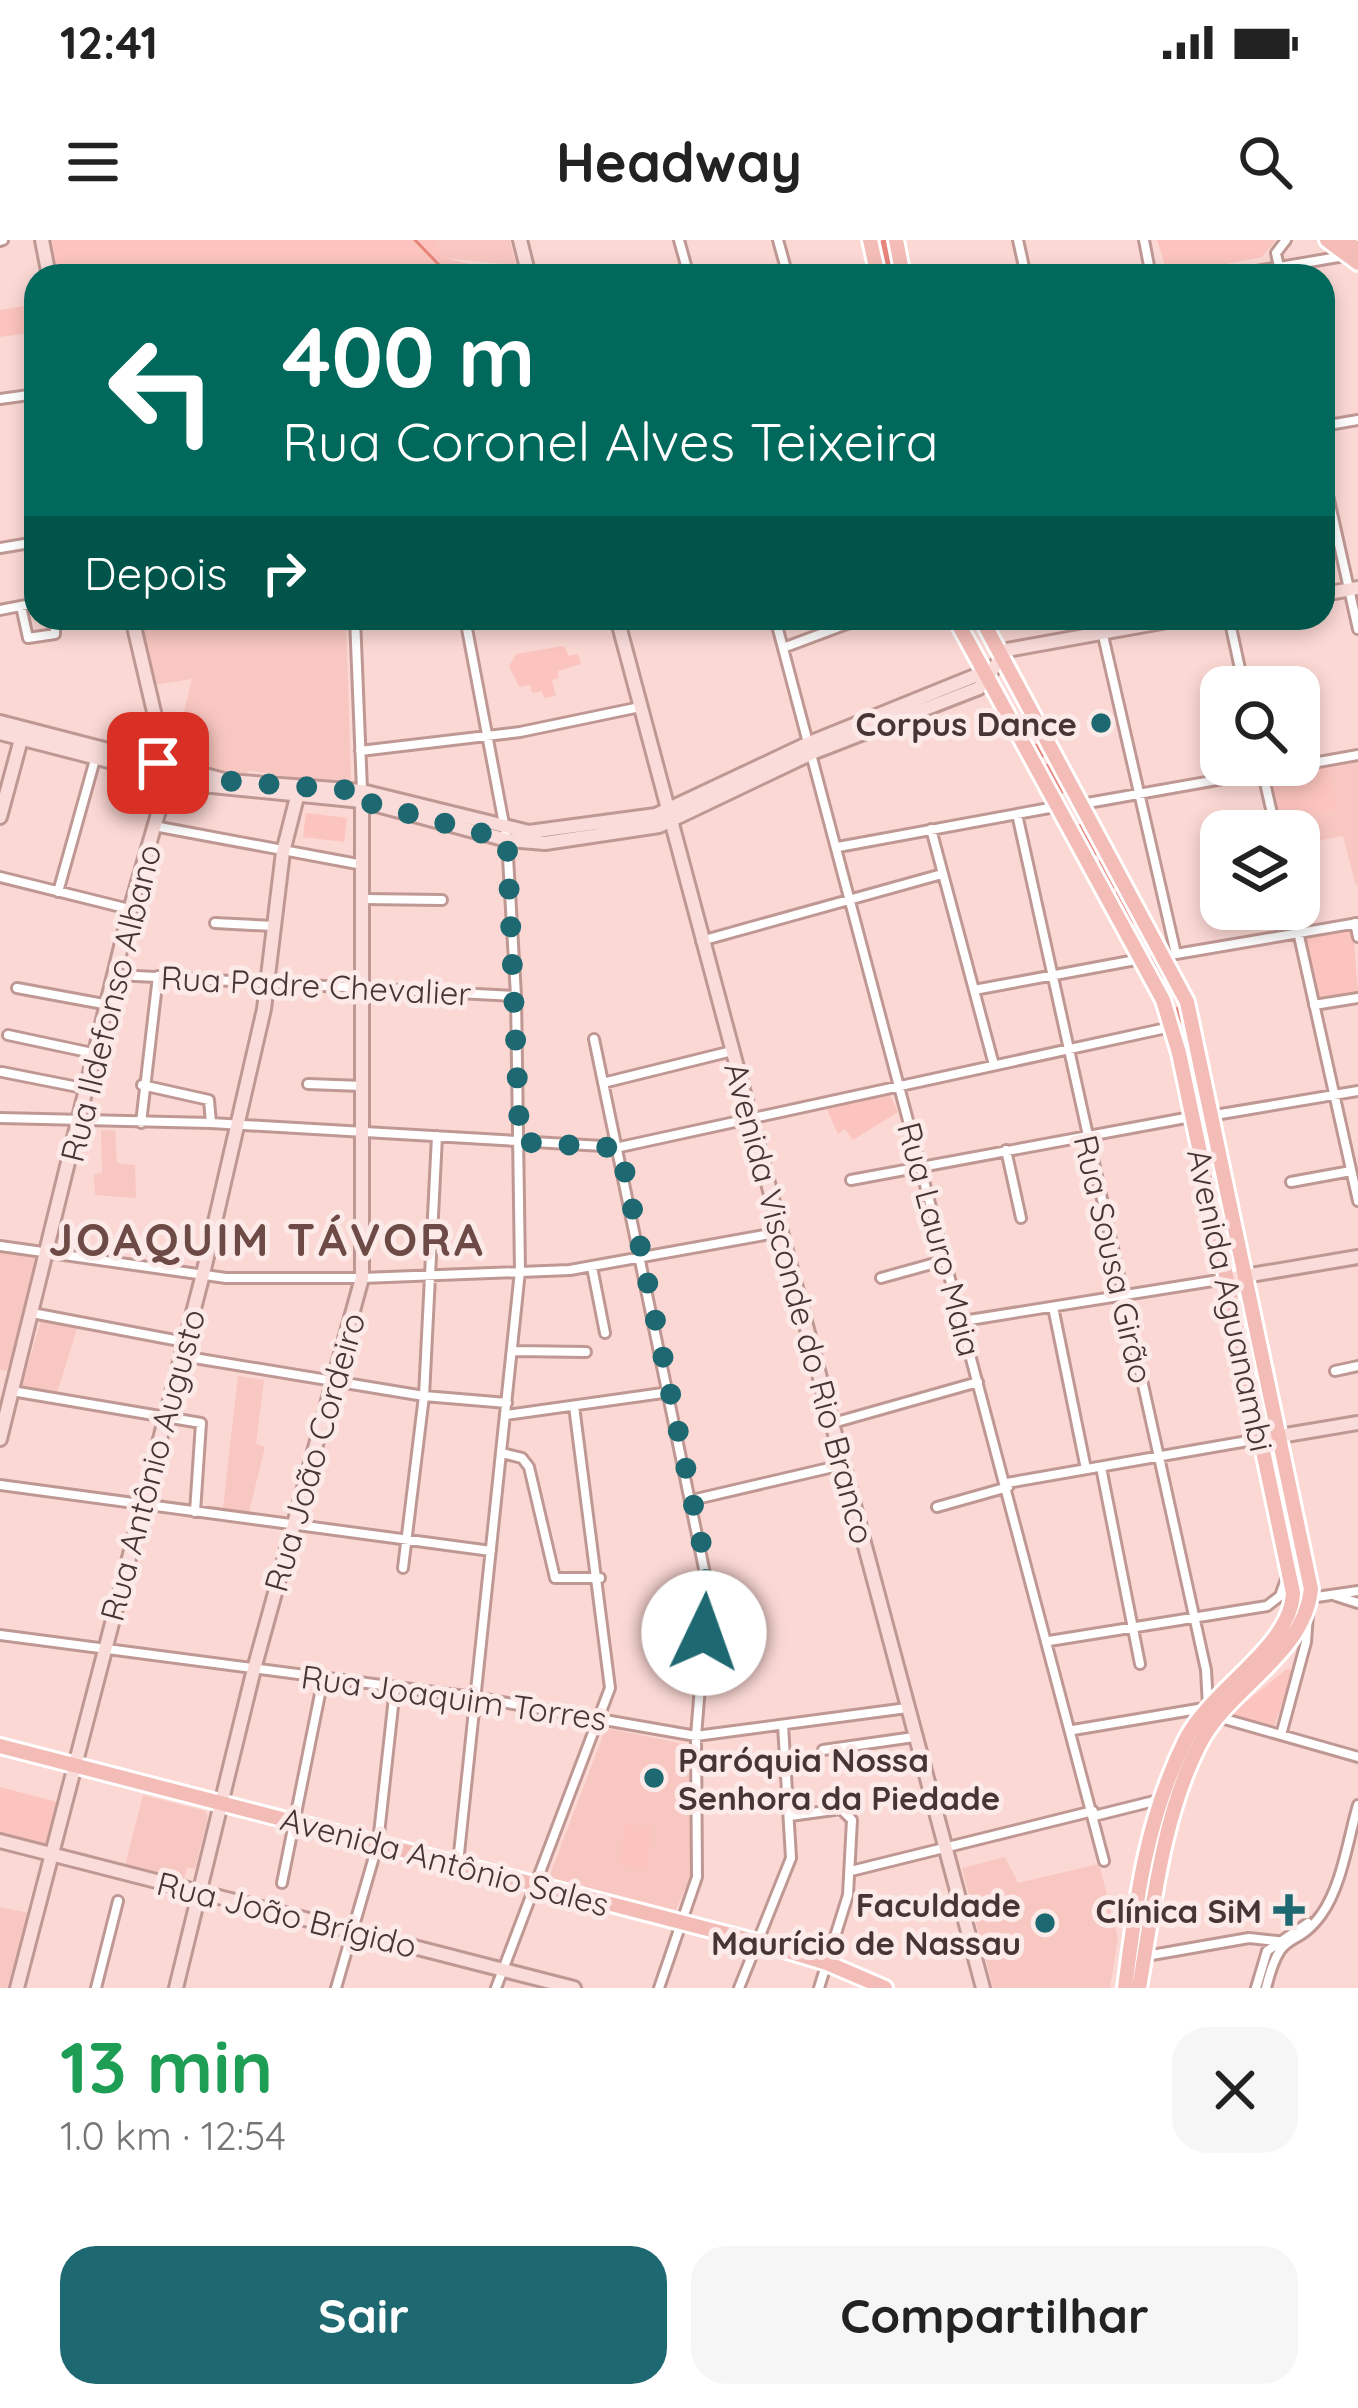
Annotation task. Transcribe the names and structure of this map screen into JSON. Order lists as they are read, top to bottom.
{
  "streets": {
    "main road": ["Avenida Aguanambi", "Avenida Antônio Sales"],
    "street": [
      "Rua Padre Chevalier",
      "Rua Ildefonso Albano",
      "Rua Lauro Maia",
      "Rua Sousa Girão",
      "Avenida Visconde do Rio Branco",
      "Rua João Cordeiro",
      "Rua Antônio Augusto",
      "Rua Joaquim Torres",
      "Rua João Brígido"
    ]
  },
  "crossings": [
    ["Rua Padre Chevalier", "Rua Ildefonso Albano"],
    ["Rua Padre Chevalier", "Rua João Cordeiro"],
    ["Rua Padre Chevalier", "Rua Antônio Augusto"],
    ["Rua Sousa Girão", "Avenida Aguanambi"],
    ["Avenida Visconde do Rio Branco", "Rua Joaquim Torres"],
    ["Rua João Cordeiro", "Rua Joaquim Torres"],
    ["Rua João Cordeiro", "Avenida Antônio Sales"],
    ["Rua João Cordeiro", "Rua João Brígido"],
    ["Rua Antônio Augusto", "Rua Joaquim Torres"],
    ["Rua Antônio Augusto", "Avenida Antônio Sales"],
    ["Rua Antônio Augusto", "Rua João Brígido"]
  ],
  "districts": ["JOAQUIM TÁVORA"],
  "places": {
    "other": ["Corpus Dance", "Paróquia Nossa Senhora da Piedade", "Faculdade Maurício de Nassau"],
    "health": ["Clínica SiM"]
  },
  "page": {
    "status": "12:41",
    "header": "Headway",
    "turn": ["400 m", "Rua Coronel Alves Teixeira"],
    "then": "Depois",
    "heading": ["13 min", "1.0 km · 12:54"],
    "buttons": ["Sair", "Compartilhar"]
  }
}
